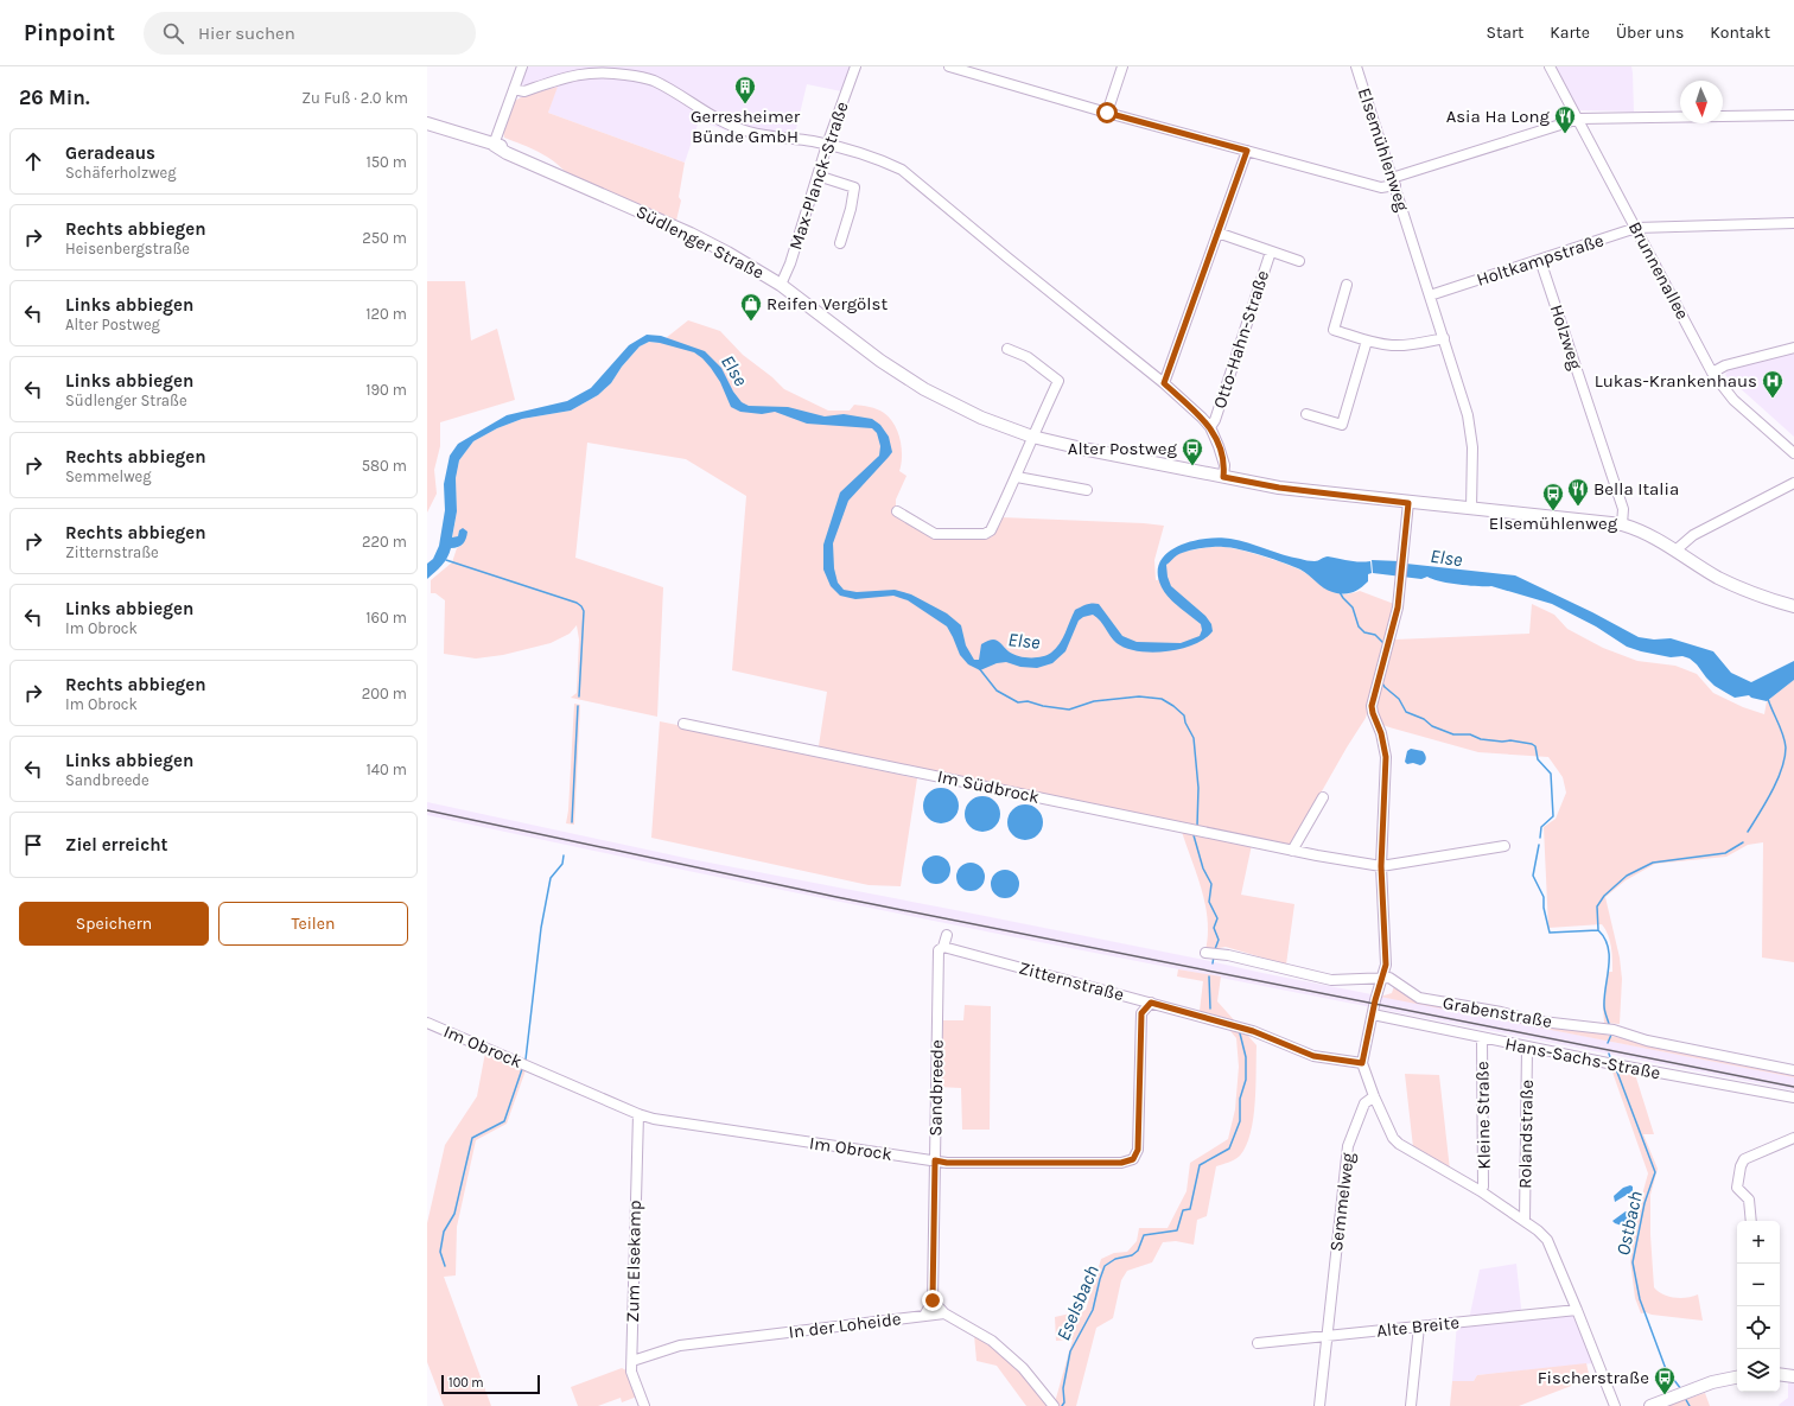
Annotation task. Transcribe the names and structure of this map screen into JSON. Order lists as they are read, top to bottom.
{
  "streets": {
    "main road": ["Südlenger Straße"],
    "street": [
      "Elsemühlenweg",
      "Max-Planck-Straße",
      "Holtkampstraße",
      "Brunnenallee",
      "Holzweg",
      "Otto-Hahn-Straße",
      "Im Südbrock",
      "Zitternstraße",
      "Grabenstraße",
      "Im Obrock",
      "Hans-Sachs-Straße",
      "Sandbreede",
      "Kleine Straße",
      "Rolandstraße",
      "Semmelweg",
      "Zum Elsekamp",
      "In der Loheide",
      "Alte Breite"
    ]
  },
  "crossings": [
    ["Elsemühlenweg", "Südlenger Straße"],
    ["Elsemühlenweg", "Holtkampstraße"],
    ["Max-Planck-Straße", "Südlenger Straße"],
    ["Südlenger Straße", "Holzweg"],
    ["Holtkampstraße", "Brunnenallee"],
    ["Holtkampstraße", "Holzweg"],
    ["Zitternstraße", "Im Obrock"],
    ["Zitternstraße", "Sandbreede"],
    ["Im Obrock", "Sandbreede"],
    ["Im Obrock", "Zum Elsekamp"],
    ["Hans-Sachs-Straße", "Kleine Straße"],
    ["Hans-Sachs-Straße", "Rolandstraße"],
    ["Sandbreede", "In der Loheide"],
    ["Semmelweg", "Alte Breite"],
    ["Zum Elsekamp", "In der Loheide"]
  ],
  "water": ["Else", "Ostbach", "Eselsbach"],
  "places": {
    "building": ["Gerresheimer Bünde GmbH"],
    "restaurant": ["Asia Ha Long", "Bella Italia"],
    "shop": ["Reifen Vergölst"],
    "hospital": ["Lukas-Krankenhaus"],
    "bus stop": ["Alter Postweg", "Elsemühlenweg", "Fischerstraße"]
  },
  "scale_bar": "100 m",
  "north": "bottom",
  "page": {
    "header": "Pinpoint",
    "search": "Hier suchen",
    "nav": [
      "Start",
      "Karte",
      "Über uns",
      "Kontakt"
    ],
    "heading": ["26 Min.", "Zu Fuß · 2.0 km"],
    "list": [
      ["Geradeaus", "Schäferholzweg", "150 m"],
      ["Rechts abbiegen", "Heisenbergstraße", "250 m"],
      ["Links abbiegen", "Alter Postweg", "120 m"],
      ["Links abbiegen", "Südlenger Straße", "190 m"],
      ["Rechts abbiegen", "Semmelweg", "580 m"],
      ["Rechts abbiegen", "Zitternstraße", "220 m"],
      ["Links abbiegen", "Im Obrock", "160 m"],
      ["Rechts abbiegen", "Im Obrock", "200 m"],
      ["Links abbiegen", "Sandbreede", "140 m"],
      "Ziel erreicht"
    ],
    "buttons": ["Speichern", "Teilen"],
    "map_buttons": ["+", "−"],
    "scale": "100 m"
  }
}
